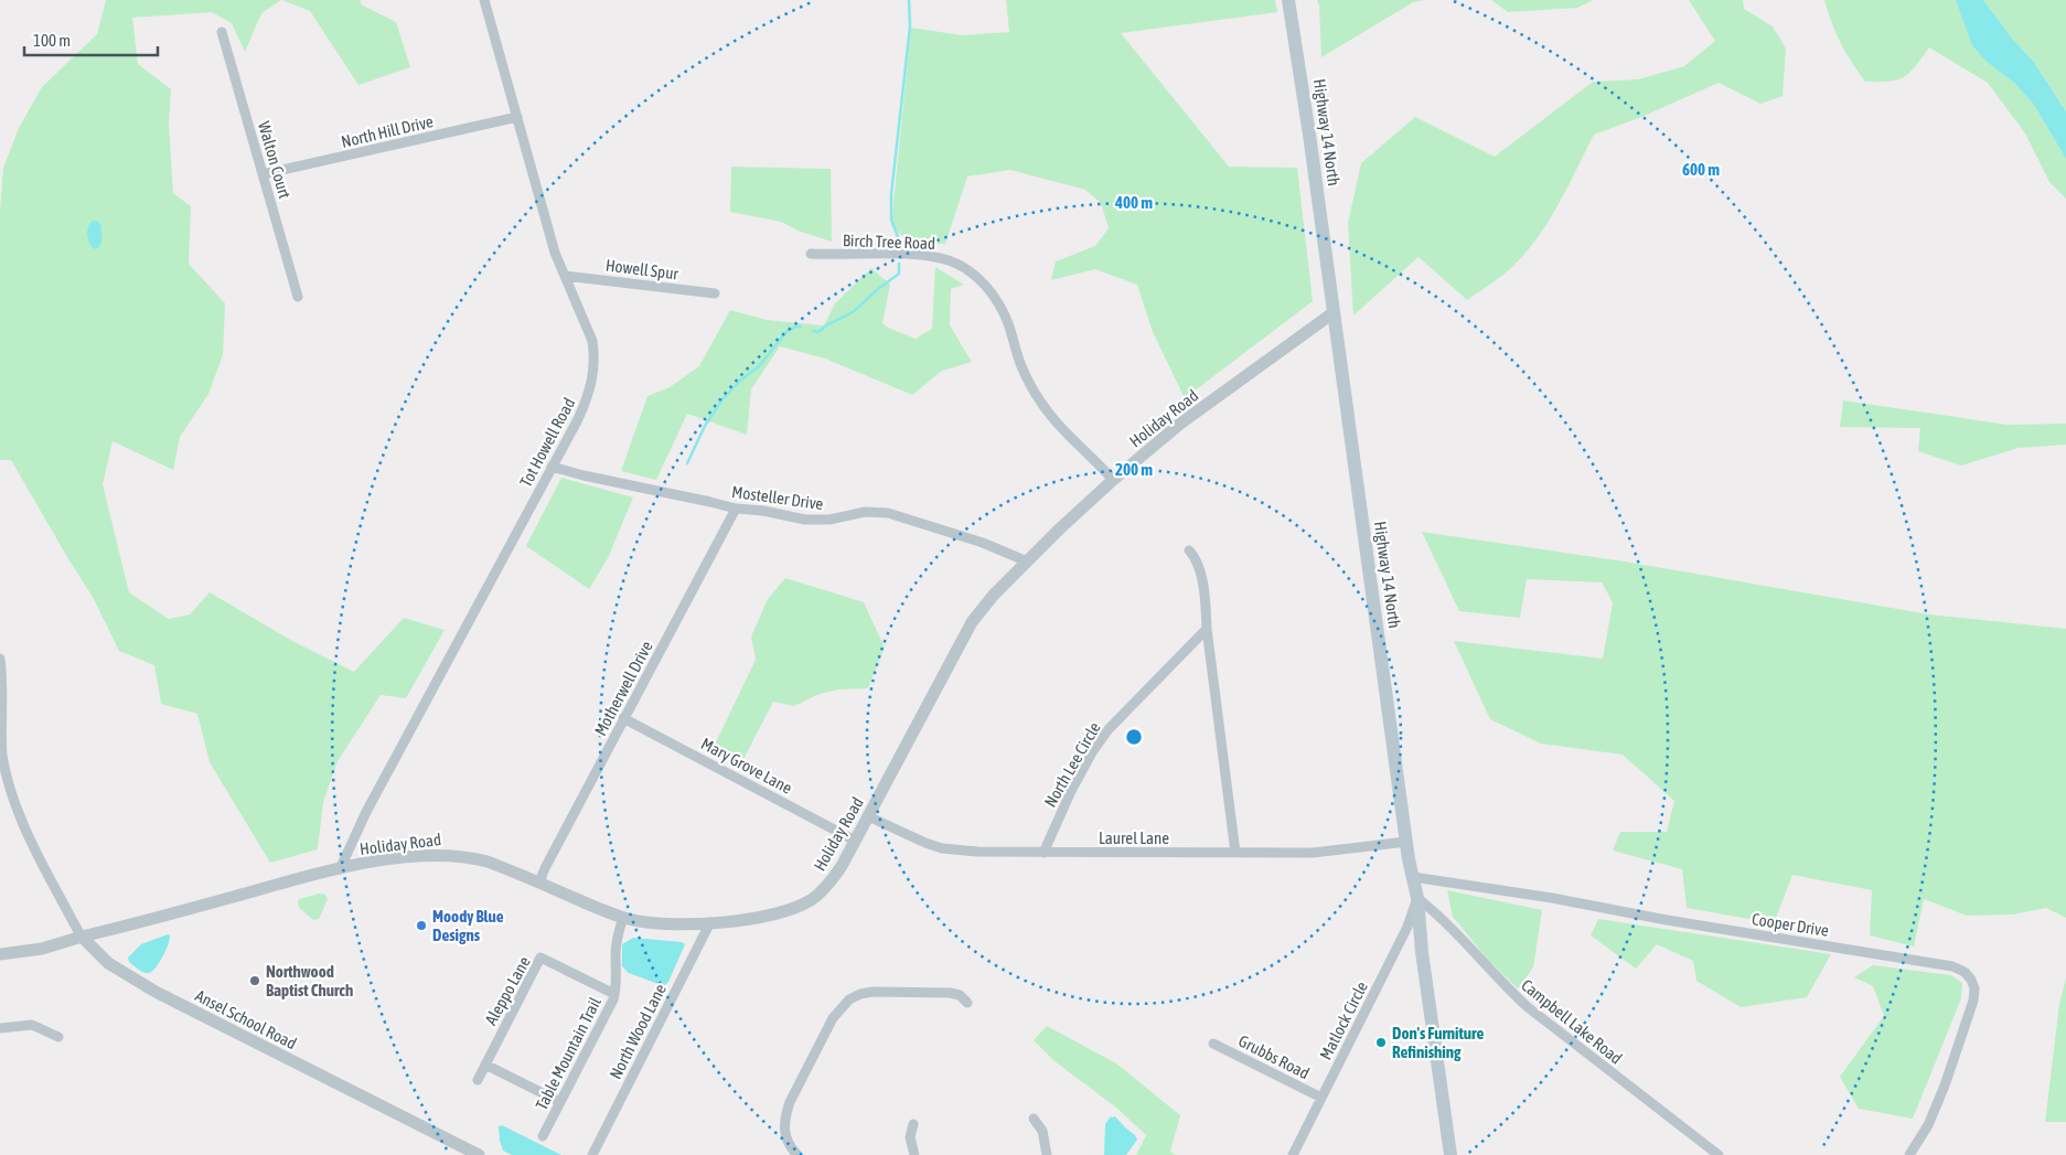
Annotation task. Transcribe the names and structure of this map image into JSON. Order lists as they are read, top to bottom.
{
  "streets": {
    "main road": ["Highway 14 North"],
    "street": [
      "North Hill Drive",
      "Walton Court",
      "Birch Tree Road",
      "Howell Spur",
      "Holiday Road",
      "Tot Howell Road",
      "Mosteller Drive",
      "Motherwell Drive",
      "North Lee Circle",
      "Mary Grove Lane",
      "Laurel Lane",
      "Cooper Drive",
      "Aleppo Lane",
      "Ansel School Road",
      "Matlock Circle",
      "Campbell Lake Road",
      "North Wood Lane",
      "Table Mountain Trail",
      "Grubbs Road"
    ]
  },
  "crossings": [
    ["North Hill Drive", "Walton Court"],
    ["North Hill Drive", "Tot Howell Road"],
    ["Highway 14 North", "Holiday Road"],
    ["Highway 14 North", "Laurel Lane"],
    ["Highway 14 North", "Cooper Drive"],
    ["Highway 14 North", "Matlock Circle"],
    ["Highway 14 North", "Campbell Lake Road"],
    ["Birch Tree Road", "Holiday Road"],
    ["Howell Spur", "Tot Howell Road"],
    ["Holiday Road", "Tot Howell Road"],
    ["Holiday Road", "Mosteller Drive"],
    ["Holiday Road", "Motherwell Drive"],
    ["Holiday Road", "Mary Grove Lane"],
    ["Holiday Road", "Laurel Lane"],
    ["Holiday Road", "Ansel School Road"],
    ["Holiday Road", "North Wood Lane"],
    ["Holiday Road", "Table Mountain Trail"],
    ["Tot Howell Road", "Mosteller Drive"],
    ["Mosteller Drive", "Motherwell Drive"],
    ["Motherwell Drive", "Mary Grove Lane"],
    ["North Lee Circle", "Laurel Lane"],
    ["Aleppo Lane", "Table Mountain Trail"],
    ["Matlock Circle", "Campbell Lake Road"],
    ["Matlock Circle", "Grubbs Road"]
  ],
  "places": ["Moody Blue Designs", "Northwood Baptist Church", "Don's Furniture Refinishing"],
  "scale_bar": "100 m",
  "rings": ["600 m", "400 m", "200 m"]
}
